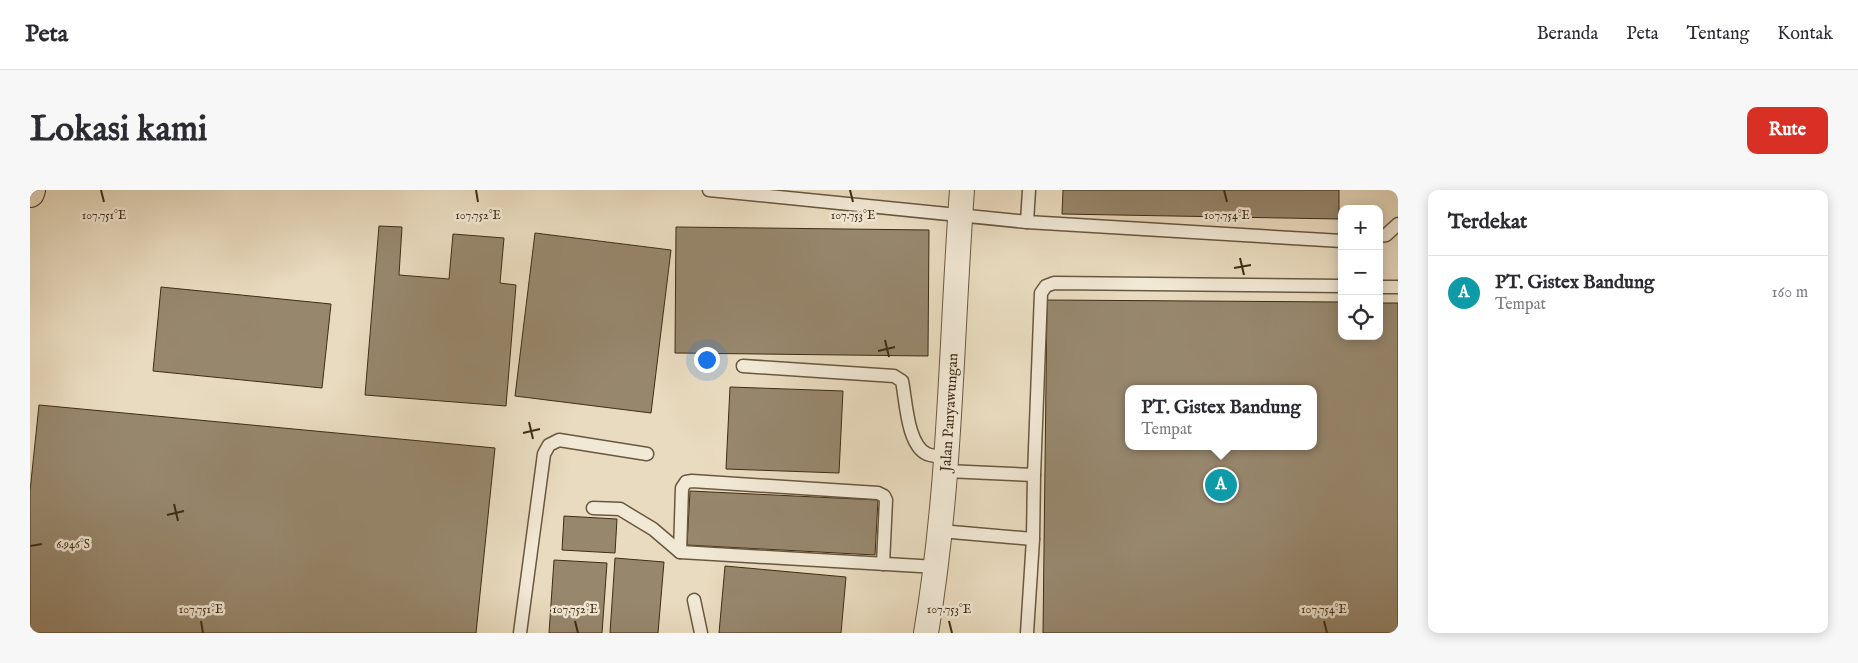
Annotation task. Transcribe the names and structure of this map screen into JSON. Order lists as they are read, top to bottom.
{
  "streets": {
    "street": ["Jalan Panyawungan"]
  },
  "page": {
    "header": "Peta",
    "nav": [
      "Beranda",
      "Peta",
      "Tentang",
      "Kontak"
    ],
    "buttons": "Rute",
    "title": "Lokasi kami",
    "heading": "Terdekat",
    "map_buttons": ["+", "−"],
    "list": [
      {
        "mark": "A",
        "name": "PT. Gistex Bandung",
        "note": "Tempat",
        "value": "160 m"
      }
    ],
    "popup": ["PT. Gistex Bandung", "Tempat"],
    "pins": "A"
  },
  "coordinates": [
    "107.751°E",
    "107.752°E",
    "107.753°E",
    "107.754°E",
    "6.946°S"
  ]
}
